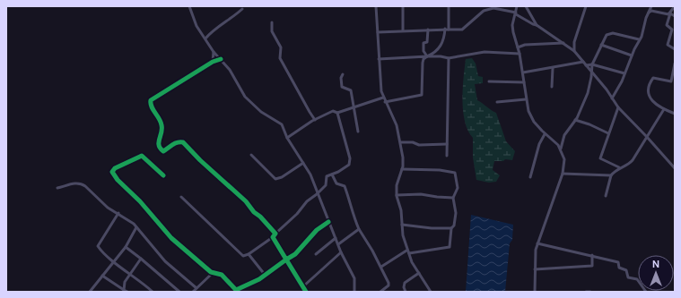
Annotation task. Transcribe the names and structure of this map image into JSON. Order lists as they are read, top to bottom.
{
  "north": "top"
}
